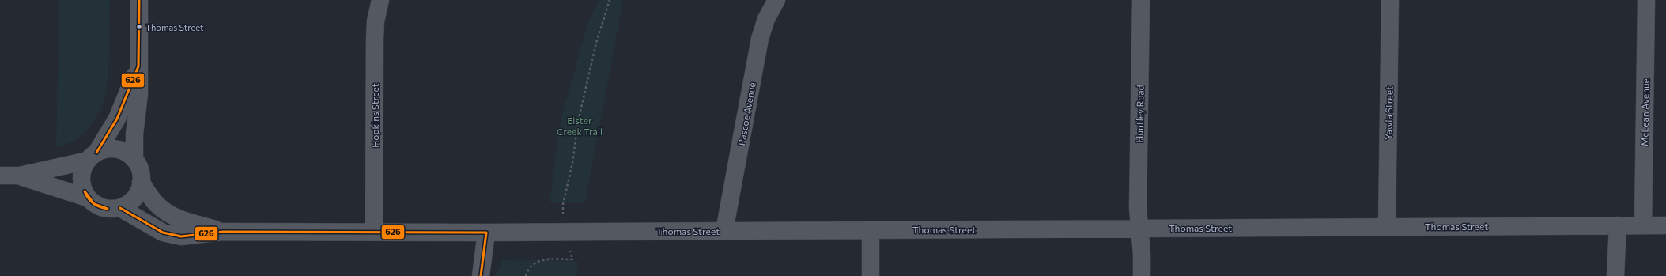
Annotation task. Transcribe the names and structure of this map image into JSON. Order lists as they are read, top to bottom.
{
  "streets": {
    "street": [
      "McLean Avenue",
      "Yawla Street",
      "Pascoe Avenue",
      "Huntley Road",
      "Hopkins Street",
      "Thomas Street"
    ]
  },
  "crossings": [
    ["McLean Avenue", "Thomas Street"],
    ["Yawla Street", "Thomas Street"],
    ["Pascoe Avenue", "Thomas Street"],
    ["Huntley Road", "Thomas Street"],
    ["Hopkins Street", "Thomas Street"]
  ],
  "parks": ["Elster Creek Trail"],
  "places": ["Thomas Street"],
  "lines": ["transit line 626"]
}
